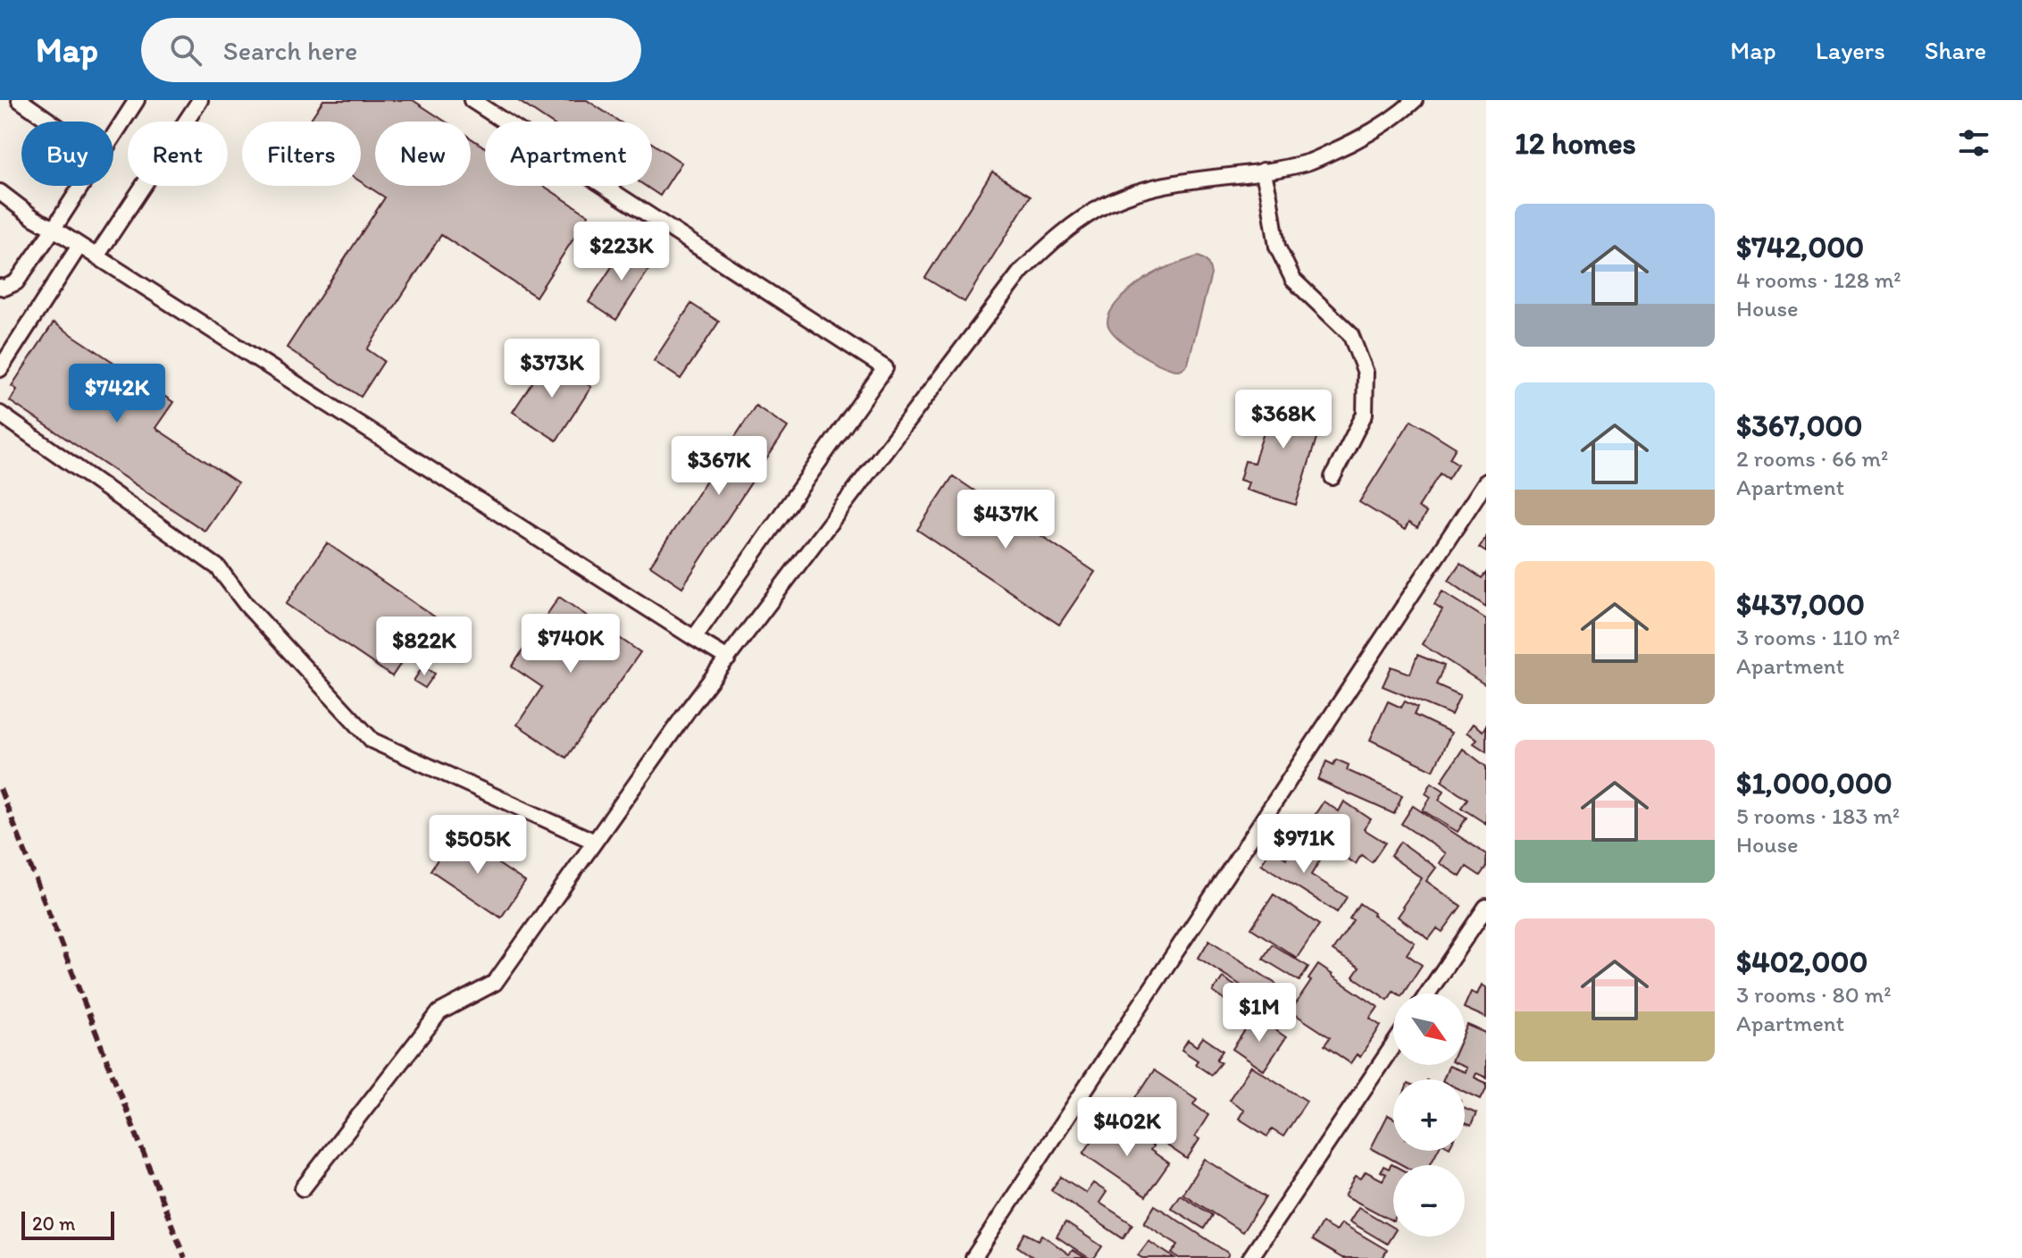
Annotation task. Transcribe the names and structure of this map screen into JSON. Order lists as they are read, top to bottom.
{
  "scale_bar": "20 m",
  "north": "bottom right",
  "page": {
    "header": "Map",
    "search": "Search here",
    "nav": ["Map", "Layers", "Share"],
    "heading": "12 homes",
    "chip": [
      "Buy",
      "Rent",
      "Filters",
      "New",
      "Apartment"
    ],
    "list": [
      {
        "name": "$742,000",
        "note": "4 rooms · 128 m² · House"
      },
      {
        "name": "$367,000",
        "note": "2 rooms · 66 m² · Apartment"
      },
      {
        "name": "$437,000",
        "note": "3 rooms · 110 m² · Apartment"
      },
      {
        "name": "$1,000,000",
        "note": "5 rooms · 183 m² · House"
      },
      {
        "name": "$402,000",
        "note": "3 rooms · 80 m² · Apartment"
      }
    ],
    "price": [
      "$223K",
      "$373K",
      "$742K",
      "$368K",
      "$367K",
      "$437K",
      "$740K",
      "$822K",
      "$971K",
      "$505K",
      "$1M",
      "$402K"
    ],
    "map_buttons": ["+", "−"],
    "scale": "20 m"
  }
}
